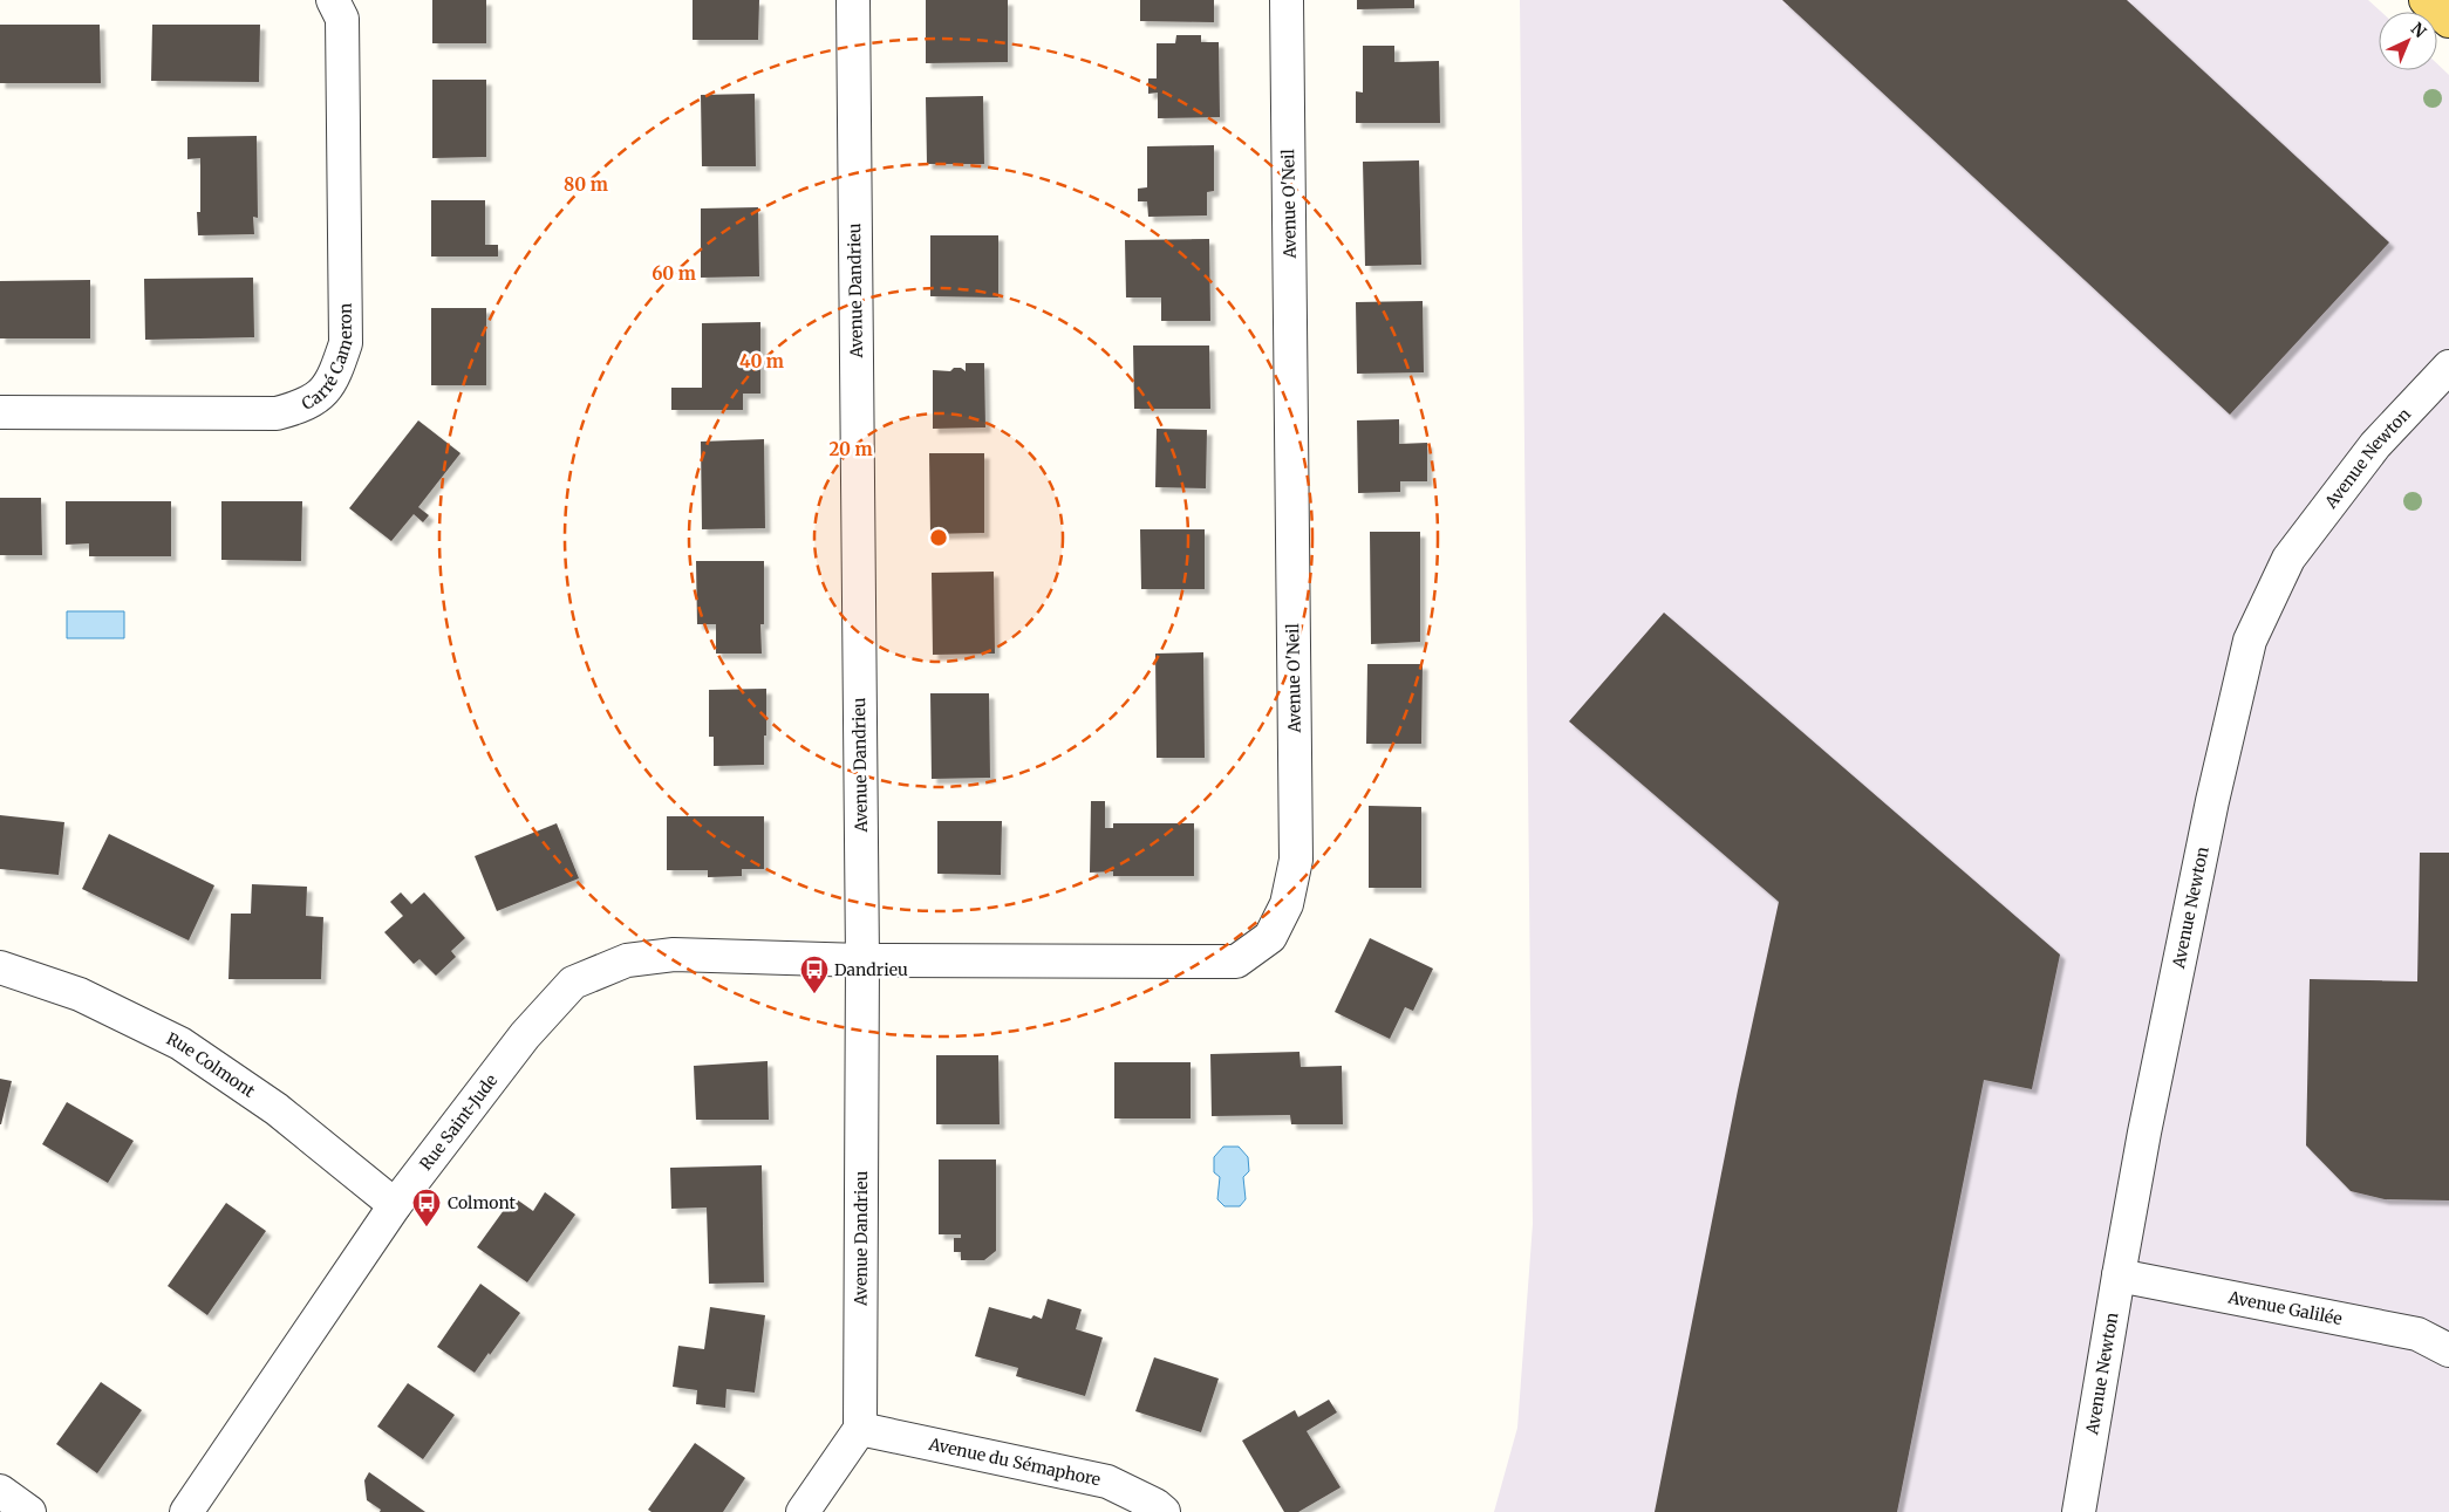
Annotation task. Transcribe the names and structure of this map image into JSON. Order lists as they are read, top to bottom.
{
  "streets": {
    "street": [
      "Avenue O'Neil",
      "Avenue Dandrieu",
      "Carré Cameron",
      "Avenue Newton",
      "Rue Colmont",
      "Rue Saint-Jude",
      "Avenue Galilée",
      "Avenue du Sémaphore"
    ]
  },
  "crossings": [
    ["Avenue O'Neil", "Avenue Dandrieu"],
    ["Avenue O'Neil", "Rue Saint-Jude"],
    ["Avenue Dandrieu", "Rue Saint-Jude"],
    ["Avenue Dandrieu", "Avenue du Sémaphore"],
    ["Avenue Newton", "Avenue Galilée"],
    ["Rue Colmont", "Rue Saint-Jude"]
  ],
  "places": {
    "bus stop": ["Dandrieu", "Colmont"]
  },
  "north": "top right",
  "rings": [
    "80 m",
    "60 m",
    "40 m",
    "20 m"
  ]
}
